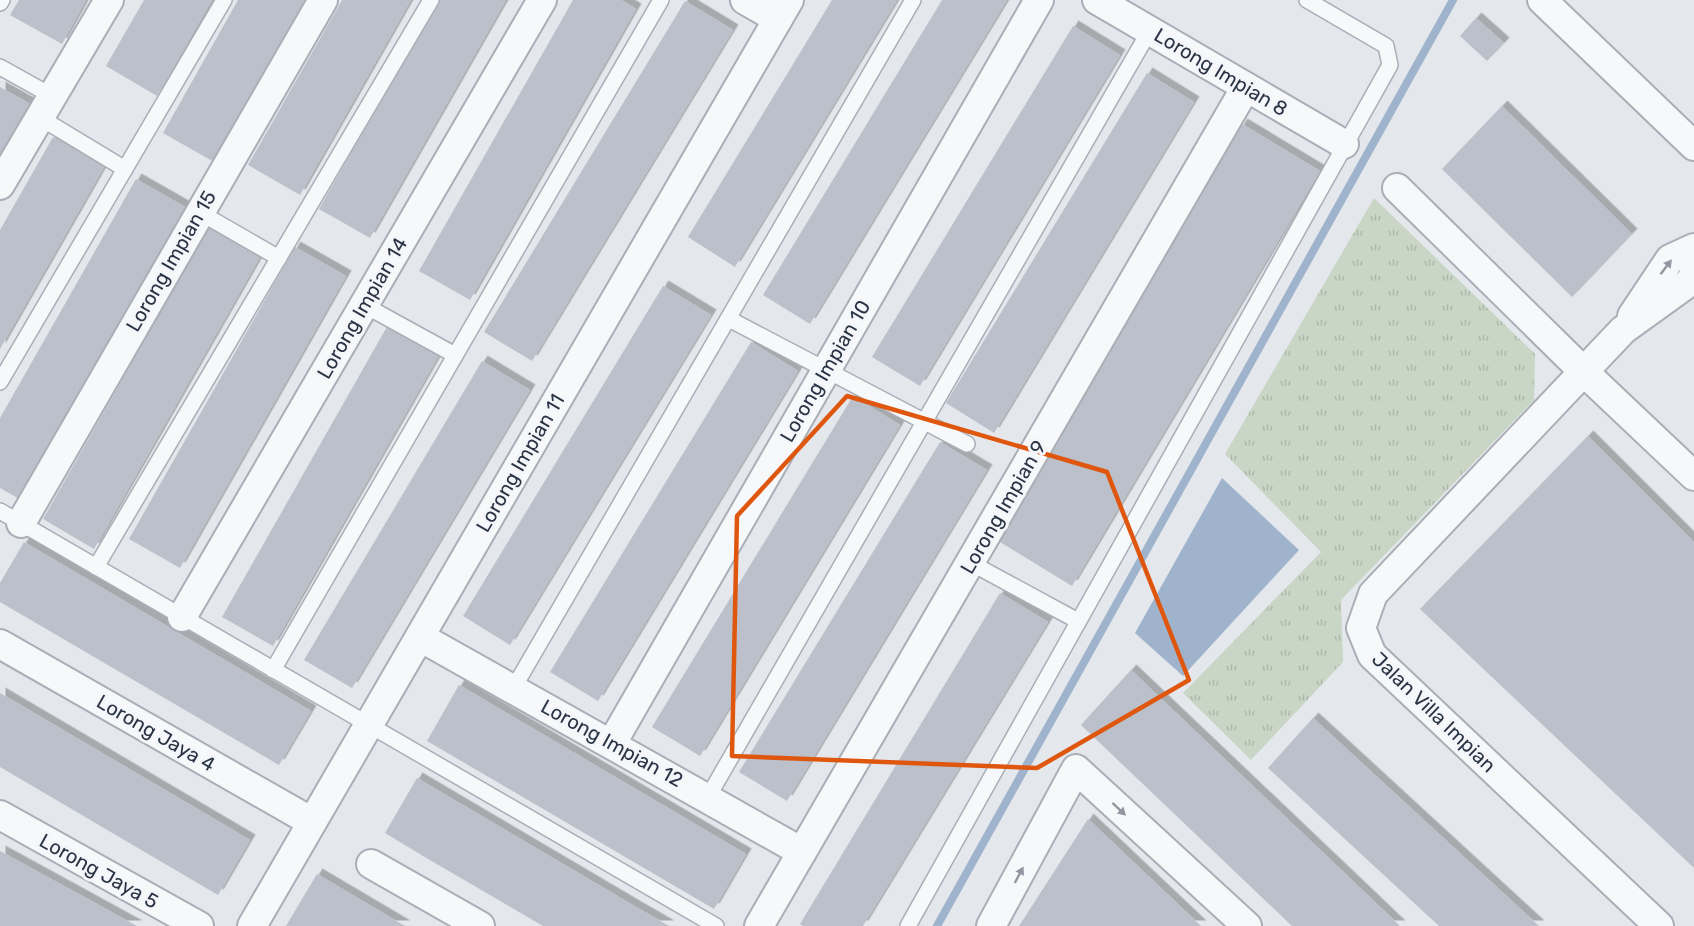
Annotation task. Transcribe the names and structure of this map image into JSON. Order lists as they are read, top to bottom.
{
  "streets": {
    "street": [
      "Lorong Impian 8",
      "Lorong Impian 15",
      "Lorong Impian 14",
      "Lorong Impian 10",
      "Lorong Impian 11",
      "Lorong Impian 9",
      "Jalan Villa Impian",
      "Lorong Jaya 4",
      "Lorong Impian 12",
      "Lorong Jaya 5"
    ]
  },
  "crossings": [
    ["Lorong Impian 8", "Lorong Impian 9"],
    ["Lorong Impian 10", "Lorong Impian 12"],
    ["Lorong Impian 11", "Lorong Jaya 4"],
    ["Lorong Impian 11", "Lorong Impian 12"],
    ["Lorong Impian 9", "Lorong Impian 12"]
  ]
}
